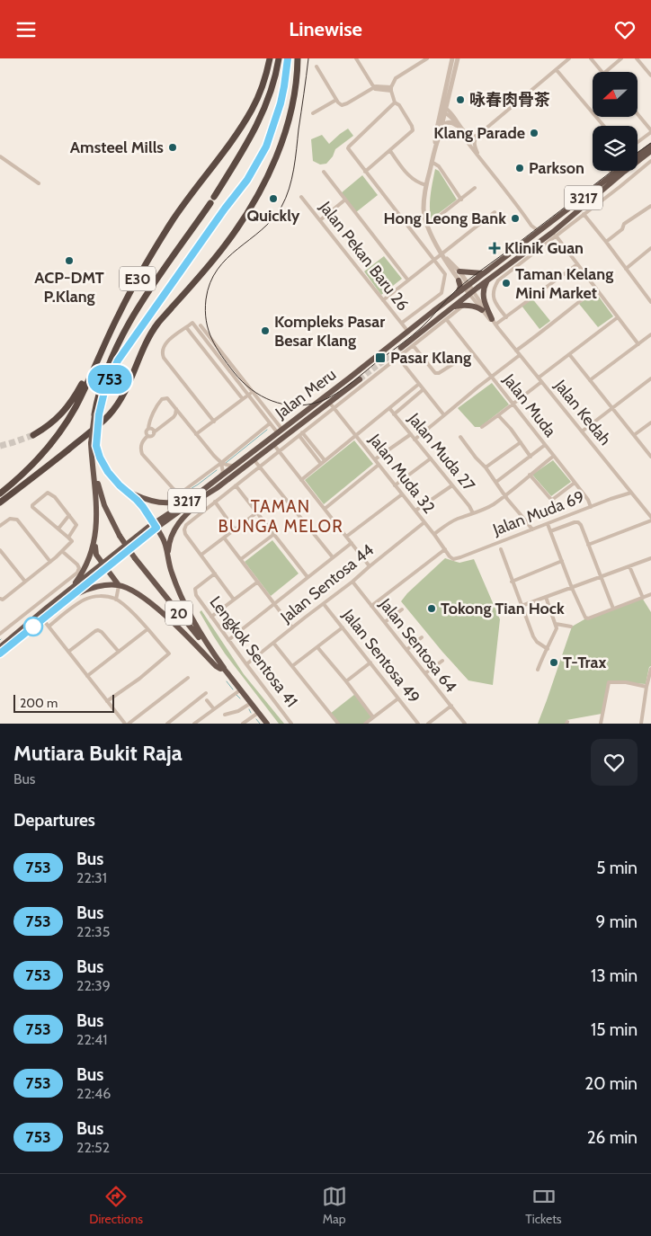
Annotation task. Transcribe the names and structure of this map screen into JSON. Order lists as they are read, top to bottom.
{
  "streets": {
    "highway": [
      "3217",
      "E30",
      "Jalan Meru",
      "20"
    ],
    "street": [
      "Jalan Pekan Baru 26",
      "Jalan Muda",
      "Jalan Kedah",
      "Jalan Muda 27",
      "Jalan Muda 32",
      "Jalan Muda 69",
      "Jalan Sentosa 44",
      "Jalan Sentosa 64",
      "Lengkok Sentosa 41",
      "Jalan Sentosa 49"
    ]
  },
  "crossings": [
    ["Jalan Pekan Baru 26", "Jalan Meru"],
    ["E30", "20"],
    ["Jalan Meru", "Jalan Muda 32"],
    ["Jalan Muda", "Jalan Muda 69"],
    ["Jalan Kedah", "Jalan Muda 69"],
    ["Jalan Muda 32", "Jalan Muda 69"],
    ["Jalan Muda 32", "Jalan Sentosa 44"],
    ["Jalan Sentosa 44", "Jalan Sentosa 64"],
    ["Jalan Sentosa 44", "Lengkok Sentosa 41"],
    ["Jalan Sentosa 44", "Jalan Sentosa 49"]
  ],
  "districts": ["TAMAN BUNGA MELOR"],
  "places": {
    "other": [
      "咏春肉骨茶",
      "Klang Parade",
      "Amsteel Mills",
      "Parkson",
      "Quickly",
      "Hong Leong Bank",
      "ACP-DMT P.Klang",
      "Taman Kelang Mini Market",
      "Kompleks Pasar Besar Klang",
      "Tokong Tian Hock",
      "T-Trax"
    ],
    "health": ["Klinik Guan"],
    "transit": ["Pasar Klang"]
  },
  "lines": ["bus line 753"],
  "scale_bar": "200 m",
  "north": "left",
  "page": {
    "header": "Linewise",
    "on_map": "753",
    "scale": "200 m",
    "heading": [
      ["Mutiara Bukit Raja", "Bus"],
      "Departures"
    ],
    "list": [
      {
        "mark": "753",
        "name": "Bus",
        "note": "22:31",
        "value": "5 min"
      },
      {
        "mark": "753",
        "name": "Bus",
        "note": "22:35",
        "value": "9 min"
      },
      {
        "mark": "753",
        "name": "Bus",
        "note": "22:39",
        "value": "13 min"
      },
      {
        "mark": "753",
        "name": "Bus",
        "note": "22:41",
        "value": "15 min"
      },
      {
        "mark": "753",
        "name": "Bus",
        "note": "22:46",
        "value": "20 min"
      },
      {
        "mark": "753",
        "name": "Bus",
        "note": "22:52",
        "value": "26 min"
      }
    ],
    "tabs": ["Directions", "Map", "Tickets"]
  }
}
